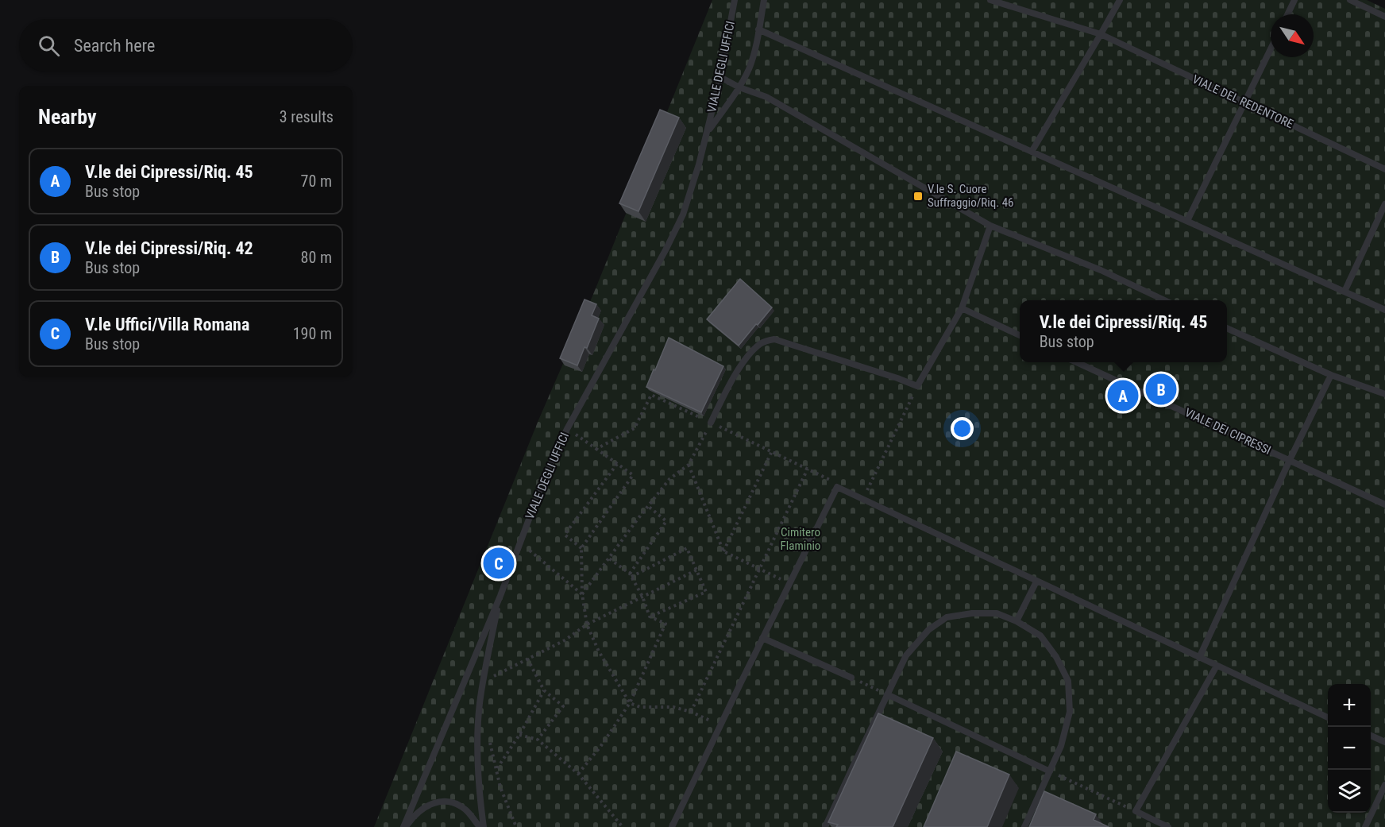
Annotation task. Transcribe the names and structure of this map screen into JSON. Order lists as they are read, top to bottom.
{
  "streets": {
    "lane": ["VIALE DEGLI UFFICI", "VIALE DEL REDENTORE", "VIALE DEI CIPRESSI"]
  },
  "parks": ["Cimitero Flaminio"],
  "places": {
    "transit": ["V.le S. Cuore Suffraggio/Riq. 46"]
  },
  "north": "bottom right",
  "page": {
    "search": "Search here",
    "heading": ["Nearby", "3 results"],
    "list": [
      {
        "mark": "A",
        "name": "V.le dei Cipressi/Riq. 45",
        "note": "Bus stop",
        "value": "70 m"
      },
      {
        "mark": "B",
        "name": "V.le dei Cipressi/Riq. 42",
        "note": "Bus stop",
        "value": "80 m"
      },
      {
        "mark": "C",
        "name": "V.le Uffici/Villa Romana",
        "note": "Bus stop",
        "value": "190 m"
      }
    ],
    "popup": ["V.le dei Cipressi/Riq. 45", "Bus stop"],
    "pins": ["B", "A", "C"],
    "map_buttons": ["+", "−"]
  }
}
